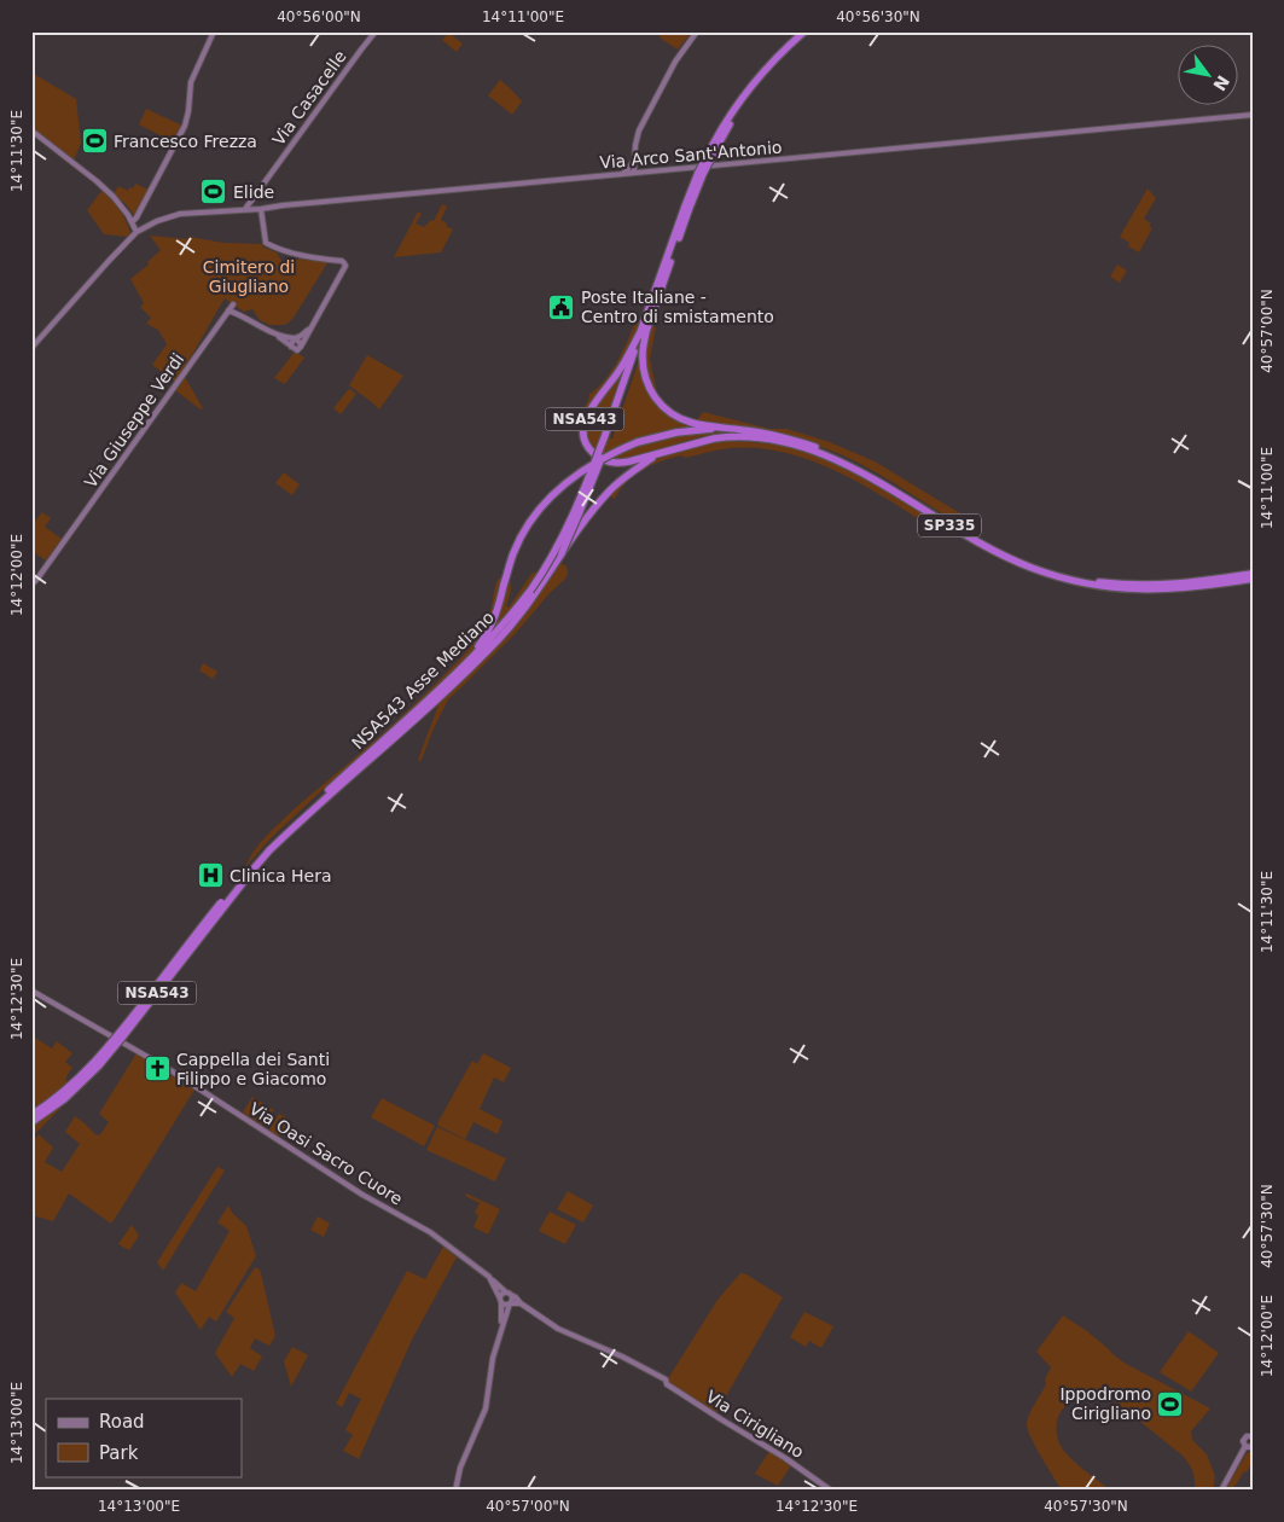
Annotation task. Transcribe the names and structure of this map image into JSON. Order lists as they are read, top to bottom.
{
  "streets": {
    "highway": ["NSA543", "SP335", "NSA543 Asse Mediano"],
    "street": [
      "Via Casacelle",
      "Via Arco Sant'Antonio",
      "Via Giuseppe Verdi",
      "Via Oasi Sacro Cuore",
      "Via Cirigliano"
    ]
  },
  "crossings": [
    ["Via Casacelle", "Via Arco Sant'Antonio"],
    ["NSA543", "SP335"],
    ["NSA543", "NSA543 Asse Mediano"],
    ["Via Oasi Sacro Cuore", "Via Cirigliano"]
  ],
  "parks": ["Cimitero di Giugliano"],
  "places": {
    "sports": ["Francesco Frezza", "Elide", "Ippodromo Cirigliano"],
    "public building": ["Poste Italiane - Centro di smistamento"],
    "hospital": ["Clinica Hera"],
    "church": ["Cappella dei Santi Filippo e Giacomo"]
  },
  "legend": ["Road", "Park"],
  "north": "bottom right",
  "coordinates": [
    "40°56'00\"N",
    "14°11'00\"E",
    "40°56'30\"N",
    "14°11'30\"E",
    "40°57'00\"N",
    "14°12'00\"E",
    "14°12'30\"E",
    "40°57'30\"N",
    "14°13'00\"E"
  ]
}
